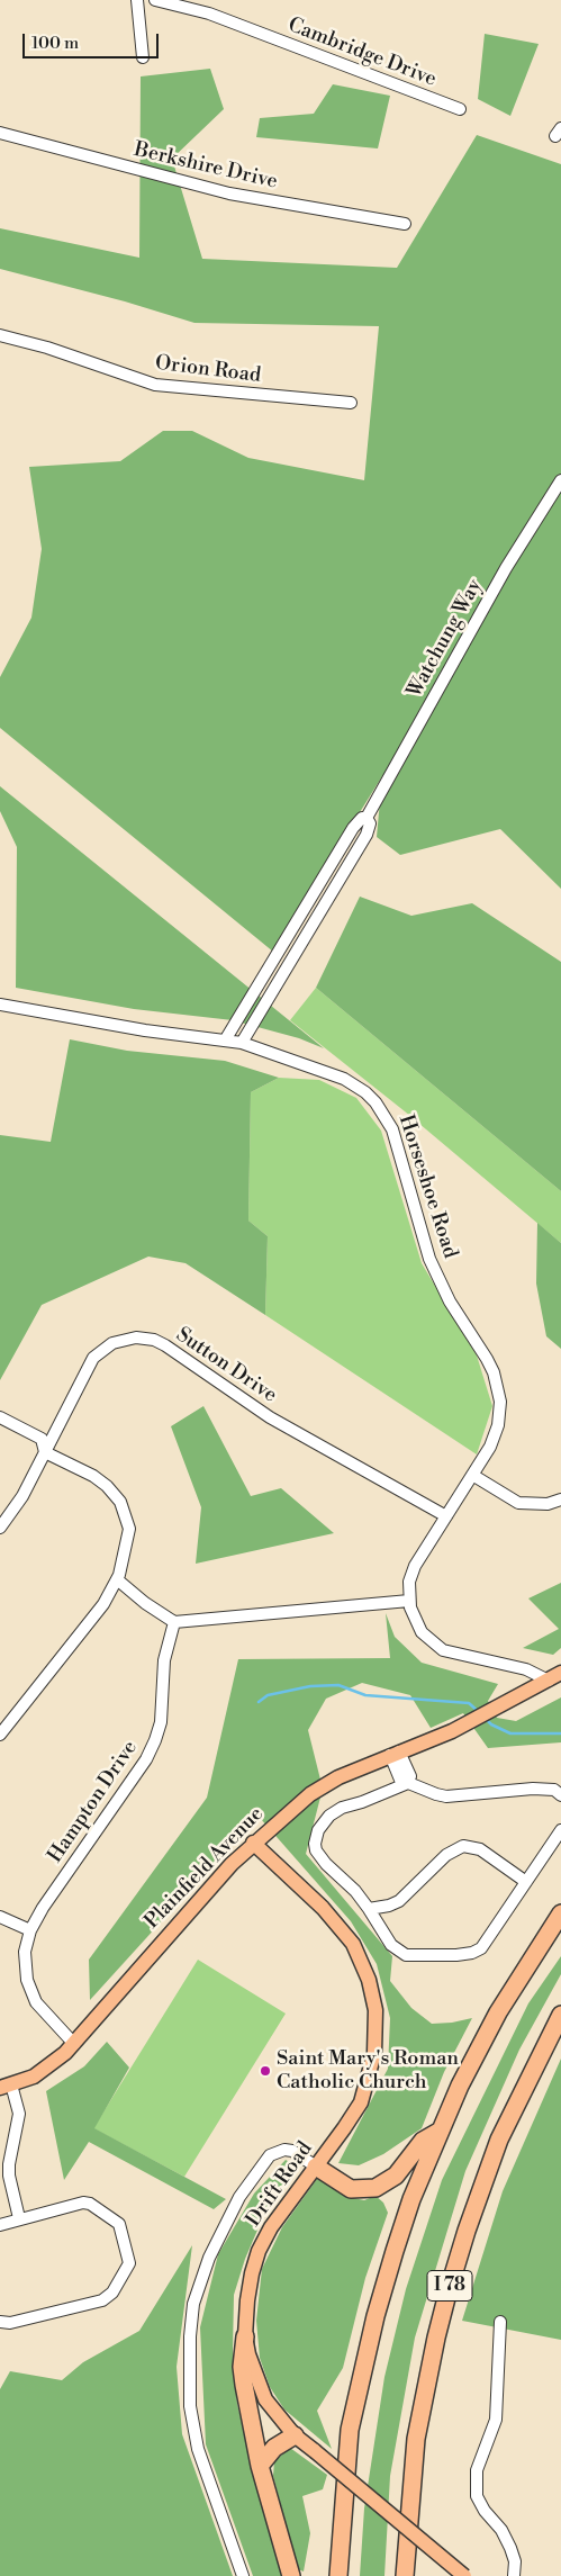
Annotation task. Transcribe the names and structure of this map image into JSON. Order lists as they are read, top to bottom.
{
  "streets": {
    "highway": ["I 78"],
    "main road": ["Plainfield Avenue", "Drift Road"],
    "street": [
      "Cambridge Drive",
      "Berkshire Drive",
      "Orion Road",
      "Watchung Way",
      "Horseshoe Road",
      "Sutton Drive",
      "Hampton Drive"
    ]
  },
  "crossings": [
    ["Watchung Way", "Horseshoe Road"],
    ["Horseshoe Road", "Sutton Drive"],
    ["Horseshoe Road", "Plainfield Avenue"],
    ["Hampton Drive", "Plainfield Avenue"],
    ["Plainfield Avenue", "Drift Road"]
  ],
  "places": ["Saint Mary's Roman Catholic Church"],
  "scale_bar": "100 m"
}
